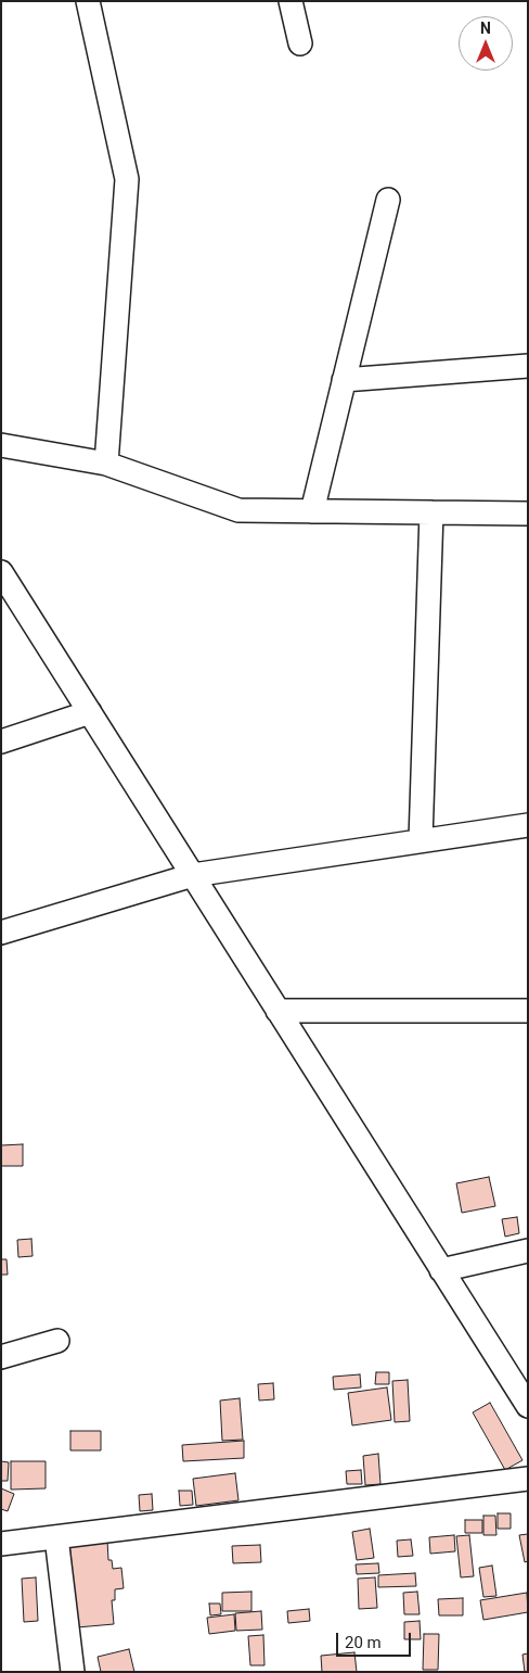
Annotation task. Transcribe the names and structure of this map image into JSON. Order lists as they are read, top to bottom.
{
  "scale_bar": "20 m",
  "north": "top"
}
